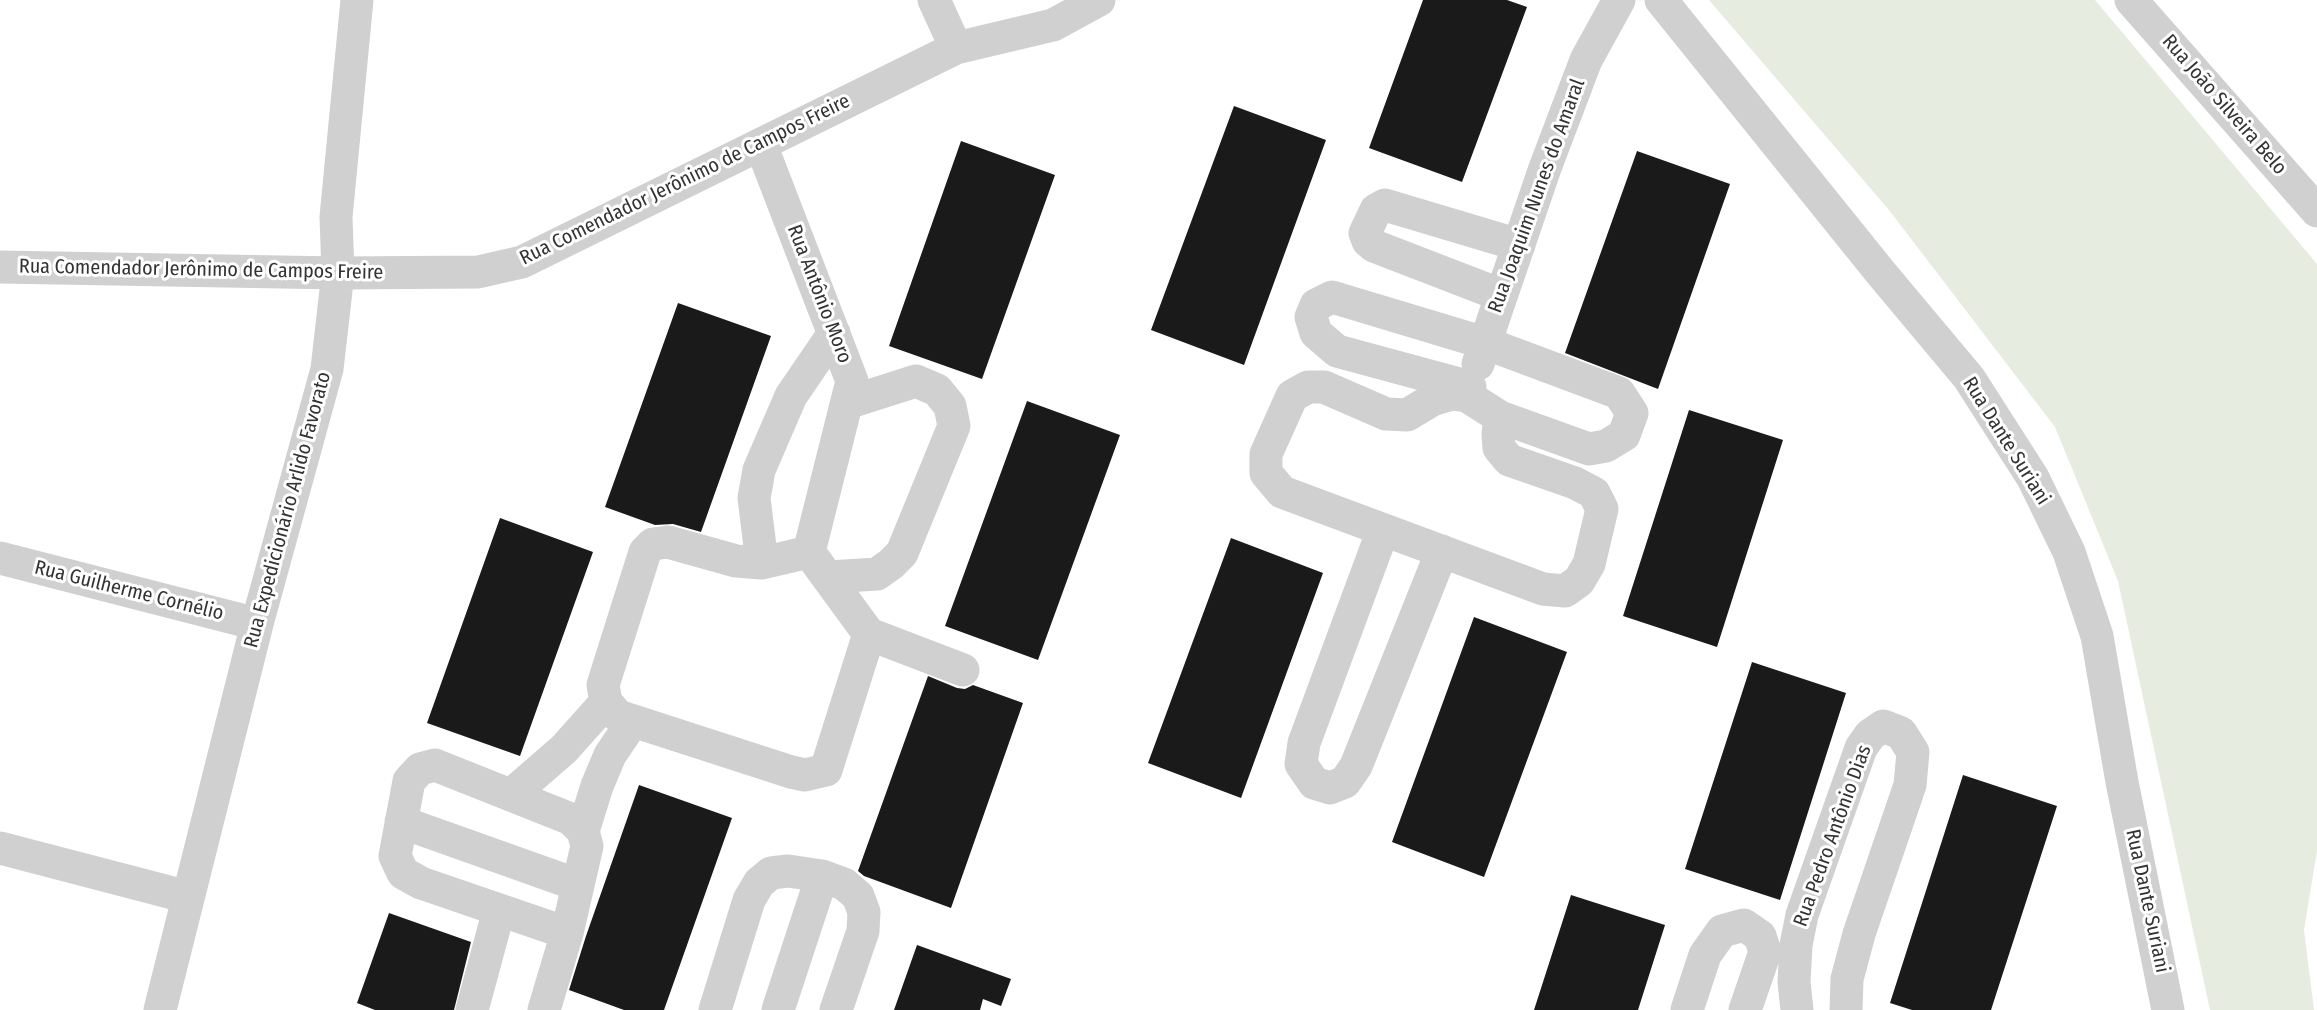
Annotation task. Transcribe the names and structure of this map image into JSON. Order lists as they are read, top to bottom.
{
  "streets": {
    "street": [
      "Rua João Silveira Belo",
      "Rua Comendador Jerônimo de Campos Freire",
      "Rua Joaquim Nunes do Amaral",
      "Rua Antônio Moro",
      "Rua Dante Suriani",
      "Rua Expedicionário Arlido Favorato",
      "Rua Guilherme Cornélio",
      "Rua Pedro Antônio Dias"
    ]
  },
  "crossings": [
    ["Rua Comendador Jerônimo de Campos Freire", "Rua Antônio Moro"],
    ["Rua Comendador Jerônimo de Campos Freire", "Rua Expedicionário Arlido Favorato"],
    ["Rua Expedicionário Arlido Favorato", "Rua Guilherme Cornélio"]
  ]
}
